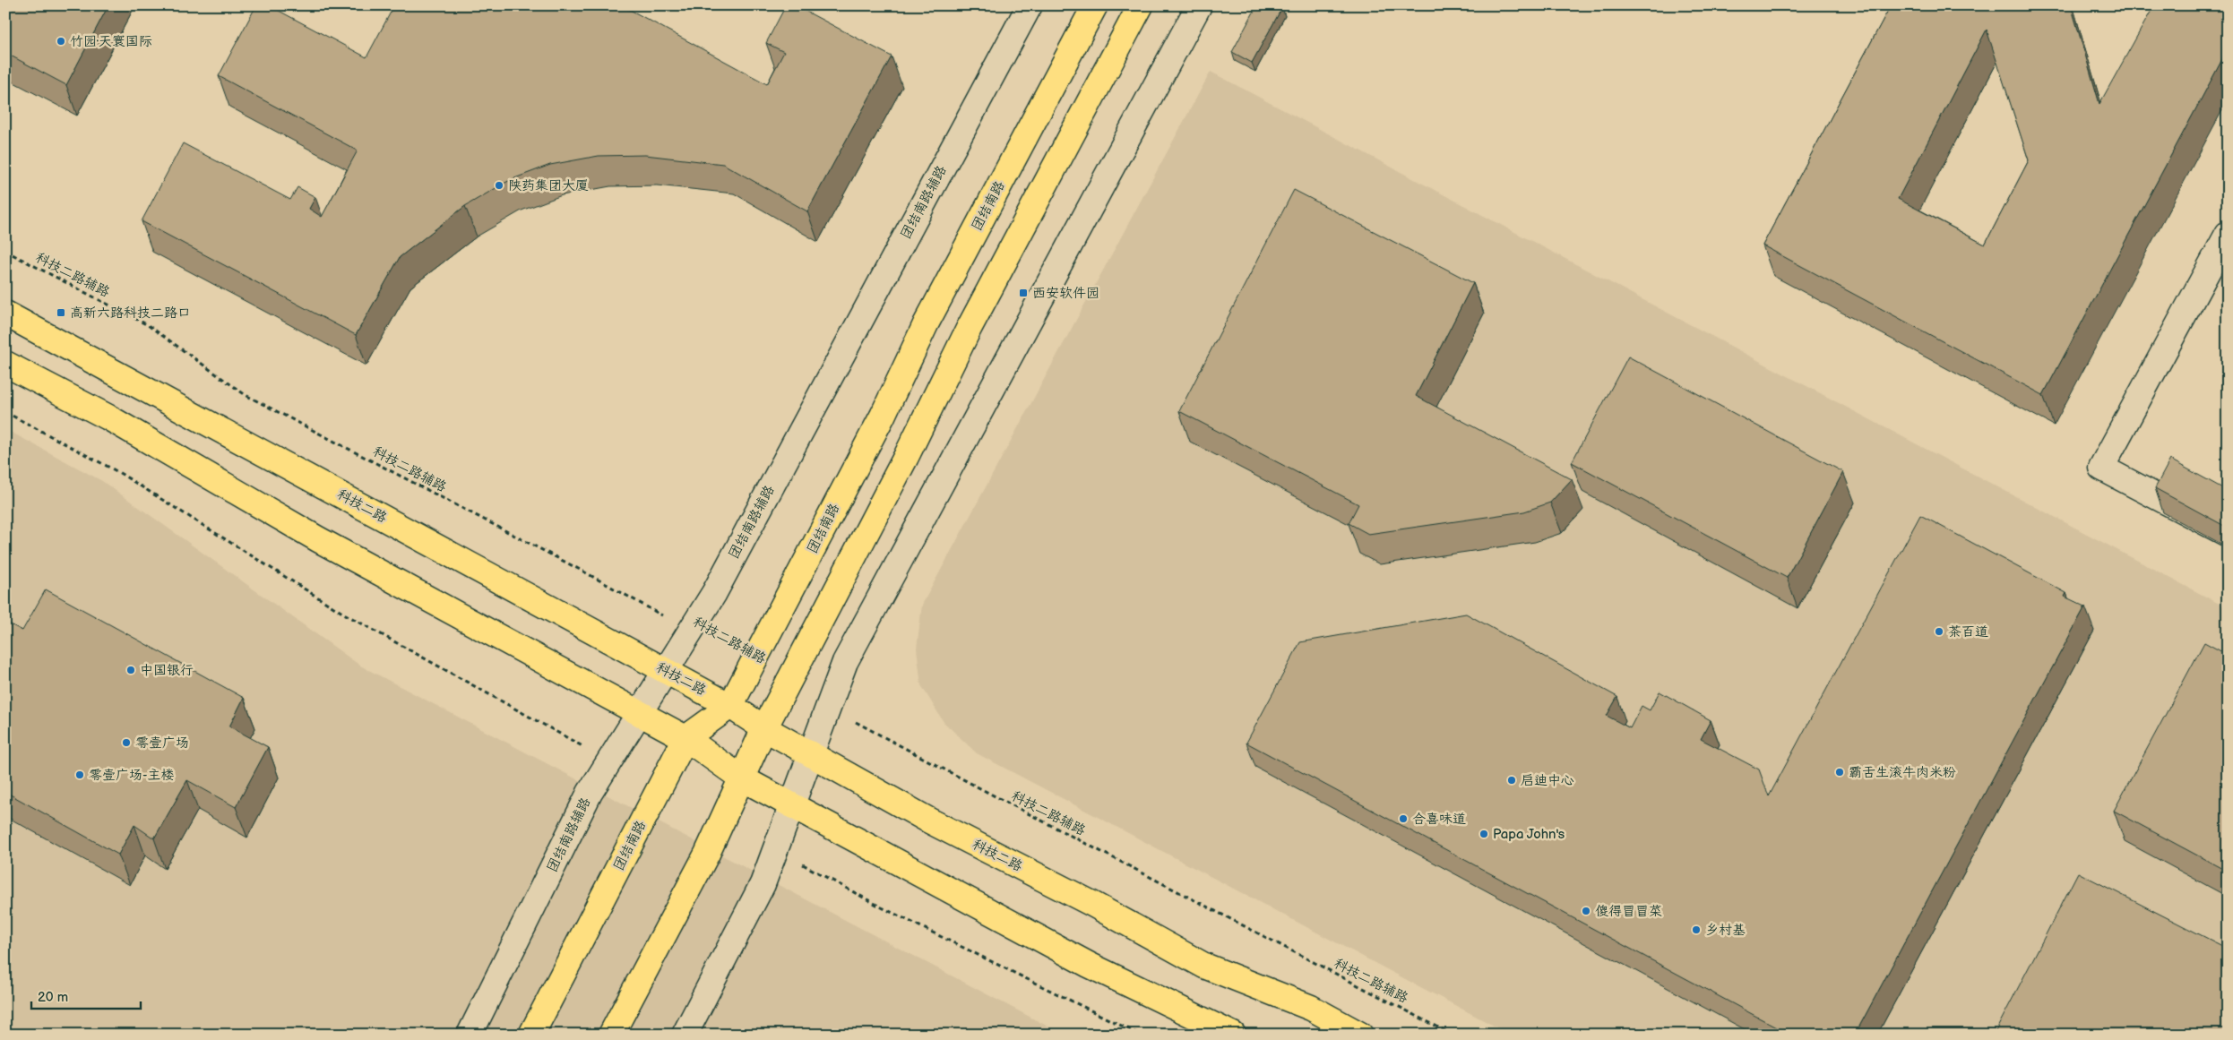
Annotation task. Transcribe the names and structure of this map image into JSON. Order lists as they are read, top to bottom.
{
  "streets": {
    "main road": ["团结南路", "科技二路"],
    "street": ["团结南路辅路"],
    "path": ["科技二路辅路"]
  },
  "crossings": [
    ["团结南路辅路", "科技二路辅路"],
    ["团结南路辅路", "科技二路"],
    ["团结南路", "科技二路"]
  ],
  "places": {
    "other": [
      "竹园·天寰国际",
      "陕药集团大厦",
      "茶百道",
      "中国银行",
      "零壹广场",
      "霸舌生滚牛肉米粉",
      "零壹广场-主楼",
      "启迪中心",
      "合喜味道",
      "Papa John's",
      "傻得冒冒菜",
      "乡村基"
    ],
    "transit": ["西安软件园", "高新六路科技二路口"]
  },
  "scale_bar": "20 m"
}
